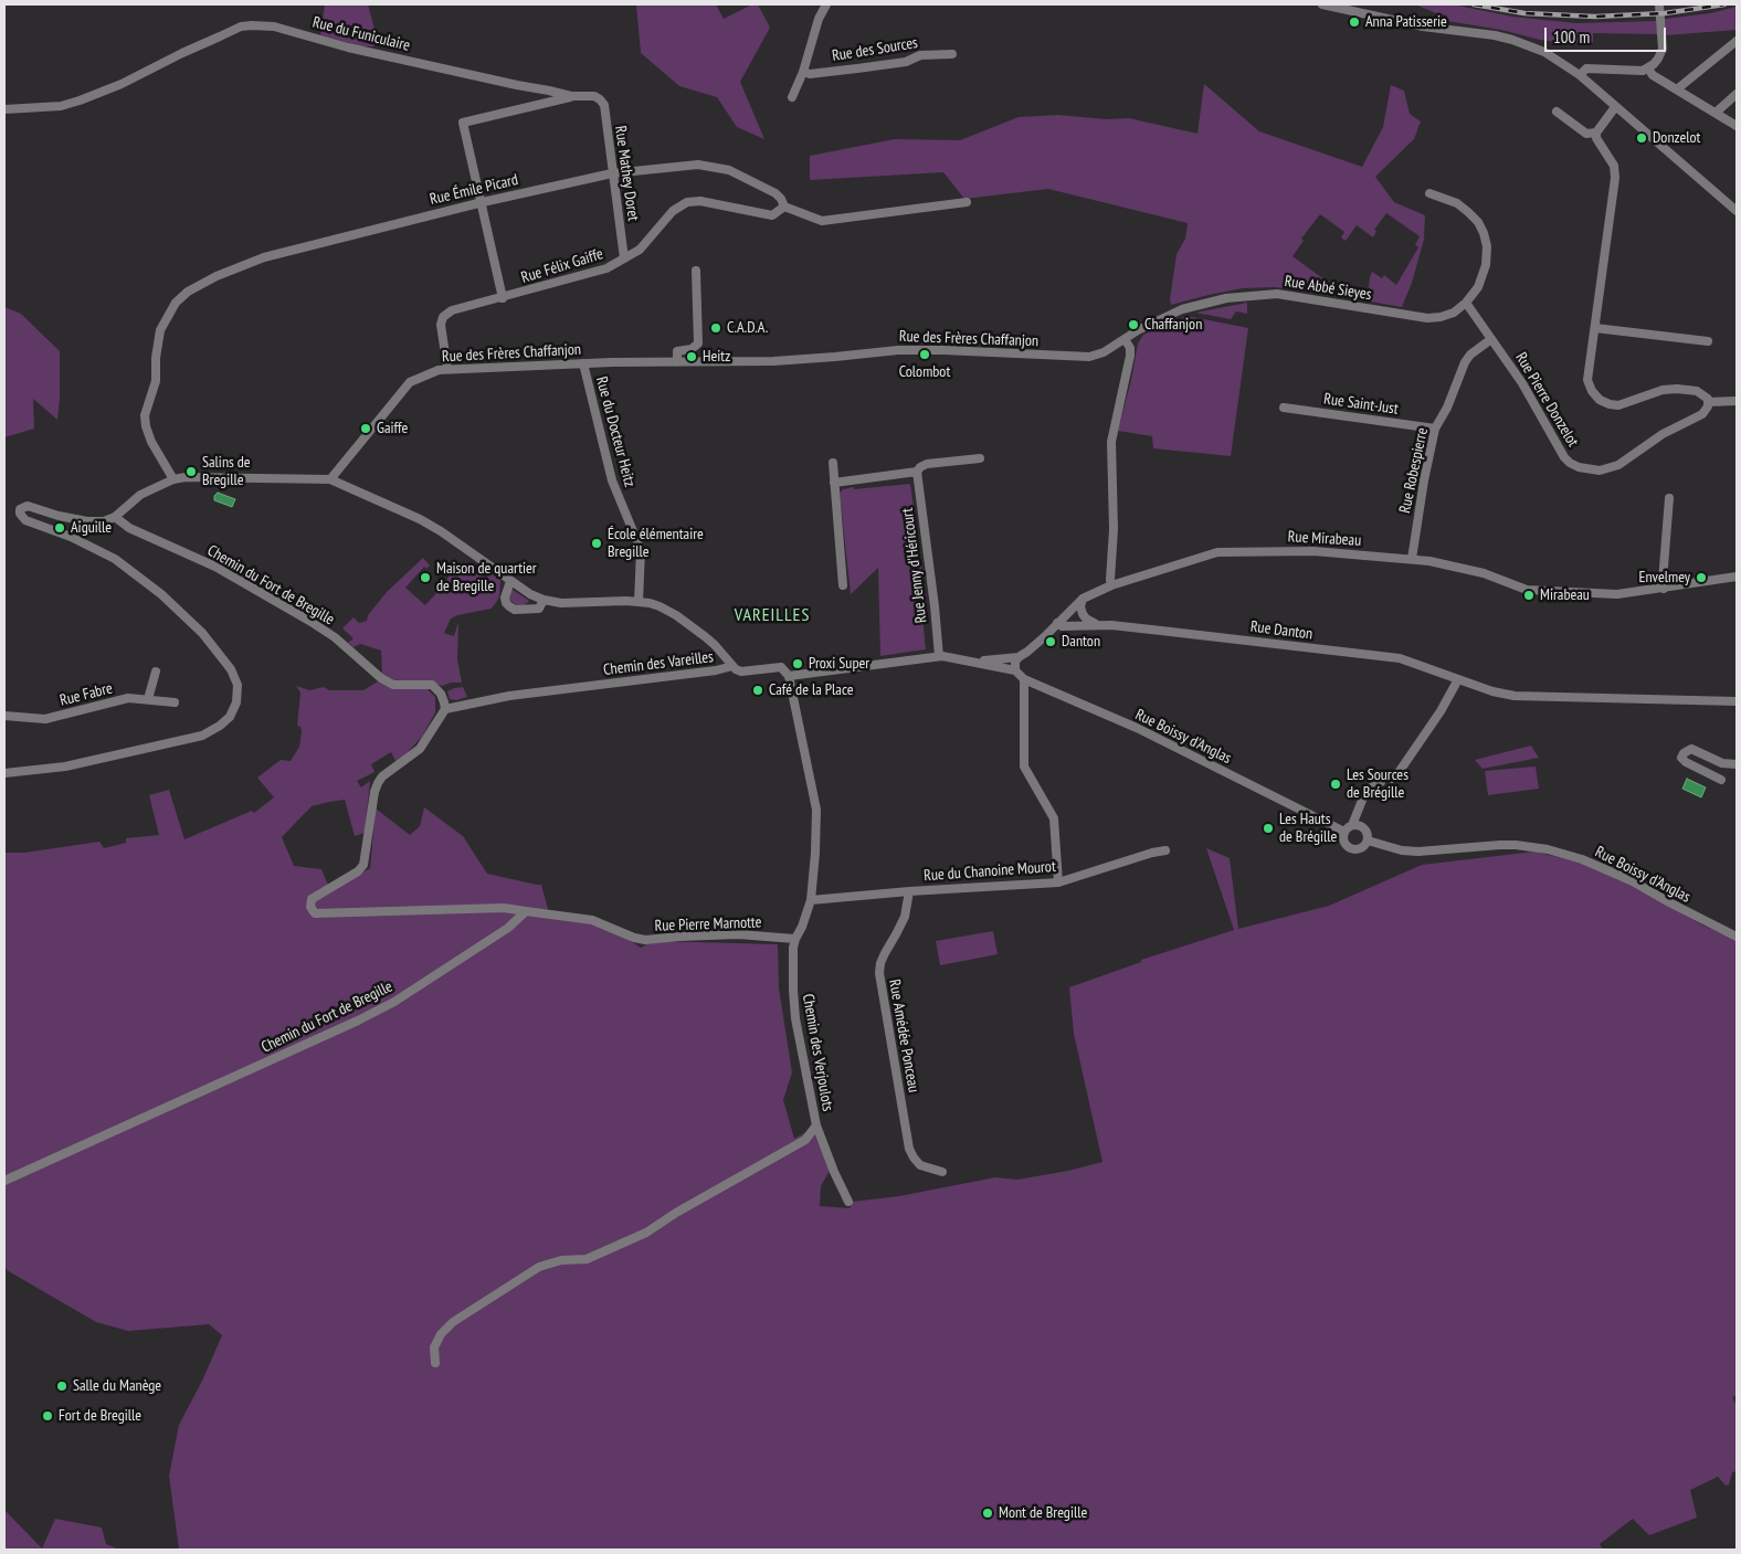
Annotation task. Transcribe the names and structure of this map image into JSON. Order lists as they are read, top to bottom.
{
  "streets": {
    "street": [
      "Rue du Funiculaire",
      "Rue des Sources",
      "Rue Mathey Doret",
      "Rue Émile Picard",
      "Rue Félix Gaiffe",
      "Rue Abbé Sieyes",
      "Rue des Frères Chaffanjon",
      "Rue Pierre Donzelot",
      "Rue Saint-Just",
      "Rue du Docteur Heitz",
      "Rue Robespierre",
      "Rue Mirabeau",
      "Rue Jenny d'Héricourt",
      "Chemin du Fort de Bregille",
      "Rue Danton",
      "Chemin des Vareilles",
      "Rue Fabre",
      "Rue Boissy d'Anglas",
      "Rue du Chanoine Mourot",
      "Rue Pierre Marnotte",
      "Rue Amédée Ponceau",
      "Chemin des Verjoulots"
    ]
  },
  "crossings": [
    ["Rue du Funiculaire", "Rue Mathey Doret"],
    ["Rue Mathey Doret", "Rue Émile Picard"],
    ["Rue Mathey Doret", "Rue Félix Gaiffe"],
    ["Rue Émile Picard", "Rue Félix Gaiffe"],
    ["Rue Félix Gaiffe", "Rue des Frères Chaffanjon"],
    ["Rue Abbé Sieyes", "Rue des Frères Chaffanjon"],
    ["Rue Abbé Sieyes", "Rue Pierre Donzelot"],
    ["Rue des Frères Chaffanjon", "Rue du Docteur Heitz"],
    ["Rue Pierre Donzelot", "Rue Robespierre"],
    ["Rue Saint-Just", "Rue Robespierre"],
    ["Rue Robespierre", "Rue Mirabeau"],
    ["Rue Mirabeau", "Rue Danton"],
    ["Rue Mirabeau", "Chemin des Vareilles"],
    ["Rue Mirabeau", "Rue Boissy d'Anglas"],
    ["Rue Jenny d'Héricourt", "Chemin des Vareilles"],
    ["Chemin du Fort de Bregille", "Chemin des Vareilles"],
    ["Chemin du Fort de Bregille", "Rue Pierre Marnotte"],
    ["Chemin des Vareilles", "Rue Boissy d'Anglas"],
    ["Chemin des Vareilles", "Chemin des Verjoulots"],
    ["Rue du Chanoine Mourot", "Rue Amédée Ponceau"],
    ["Rue du Chanoine Mourot", "Chemin des Verjoulots"],
    ["Rue Pierre Marnotte", "Chemin des Verjoulots"]
  ],
  "districts": ["VAREILLES"],
  "places": [
    "Anna Patisserie",
    "Donzelot",
    "Chaffanjon",
    "C.A.D.A.",
    "Colombot",
    "Heitz",
    "Gaiffe",
    "Salins de Bregille",
    "Aiguille",
    "École élémentaire Bregille",
    "Maison de quartier de Bregille",
    "Envelmey",
    "Mirabeau",
    "Danton",
    "Proxi Super",
    "Café de la Place",
    "Les Sources de Brégille",
    "Les Hauts de Brégille",
    "Salle du Manège",
    "Fort de Bregille",
    "Mont de Bregille"
  ],
  "scale_bar": "100 m"
}
